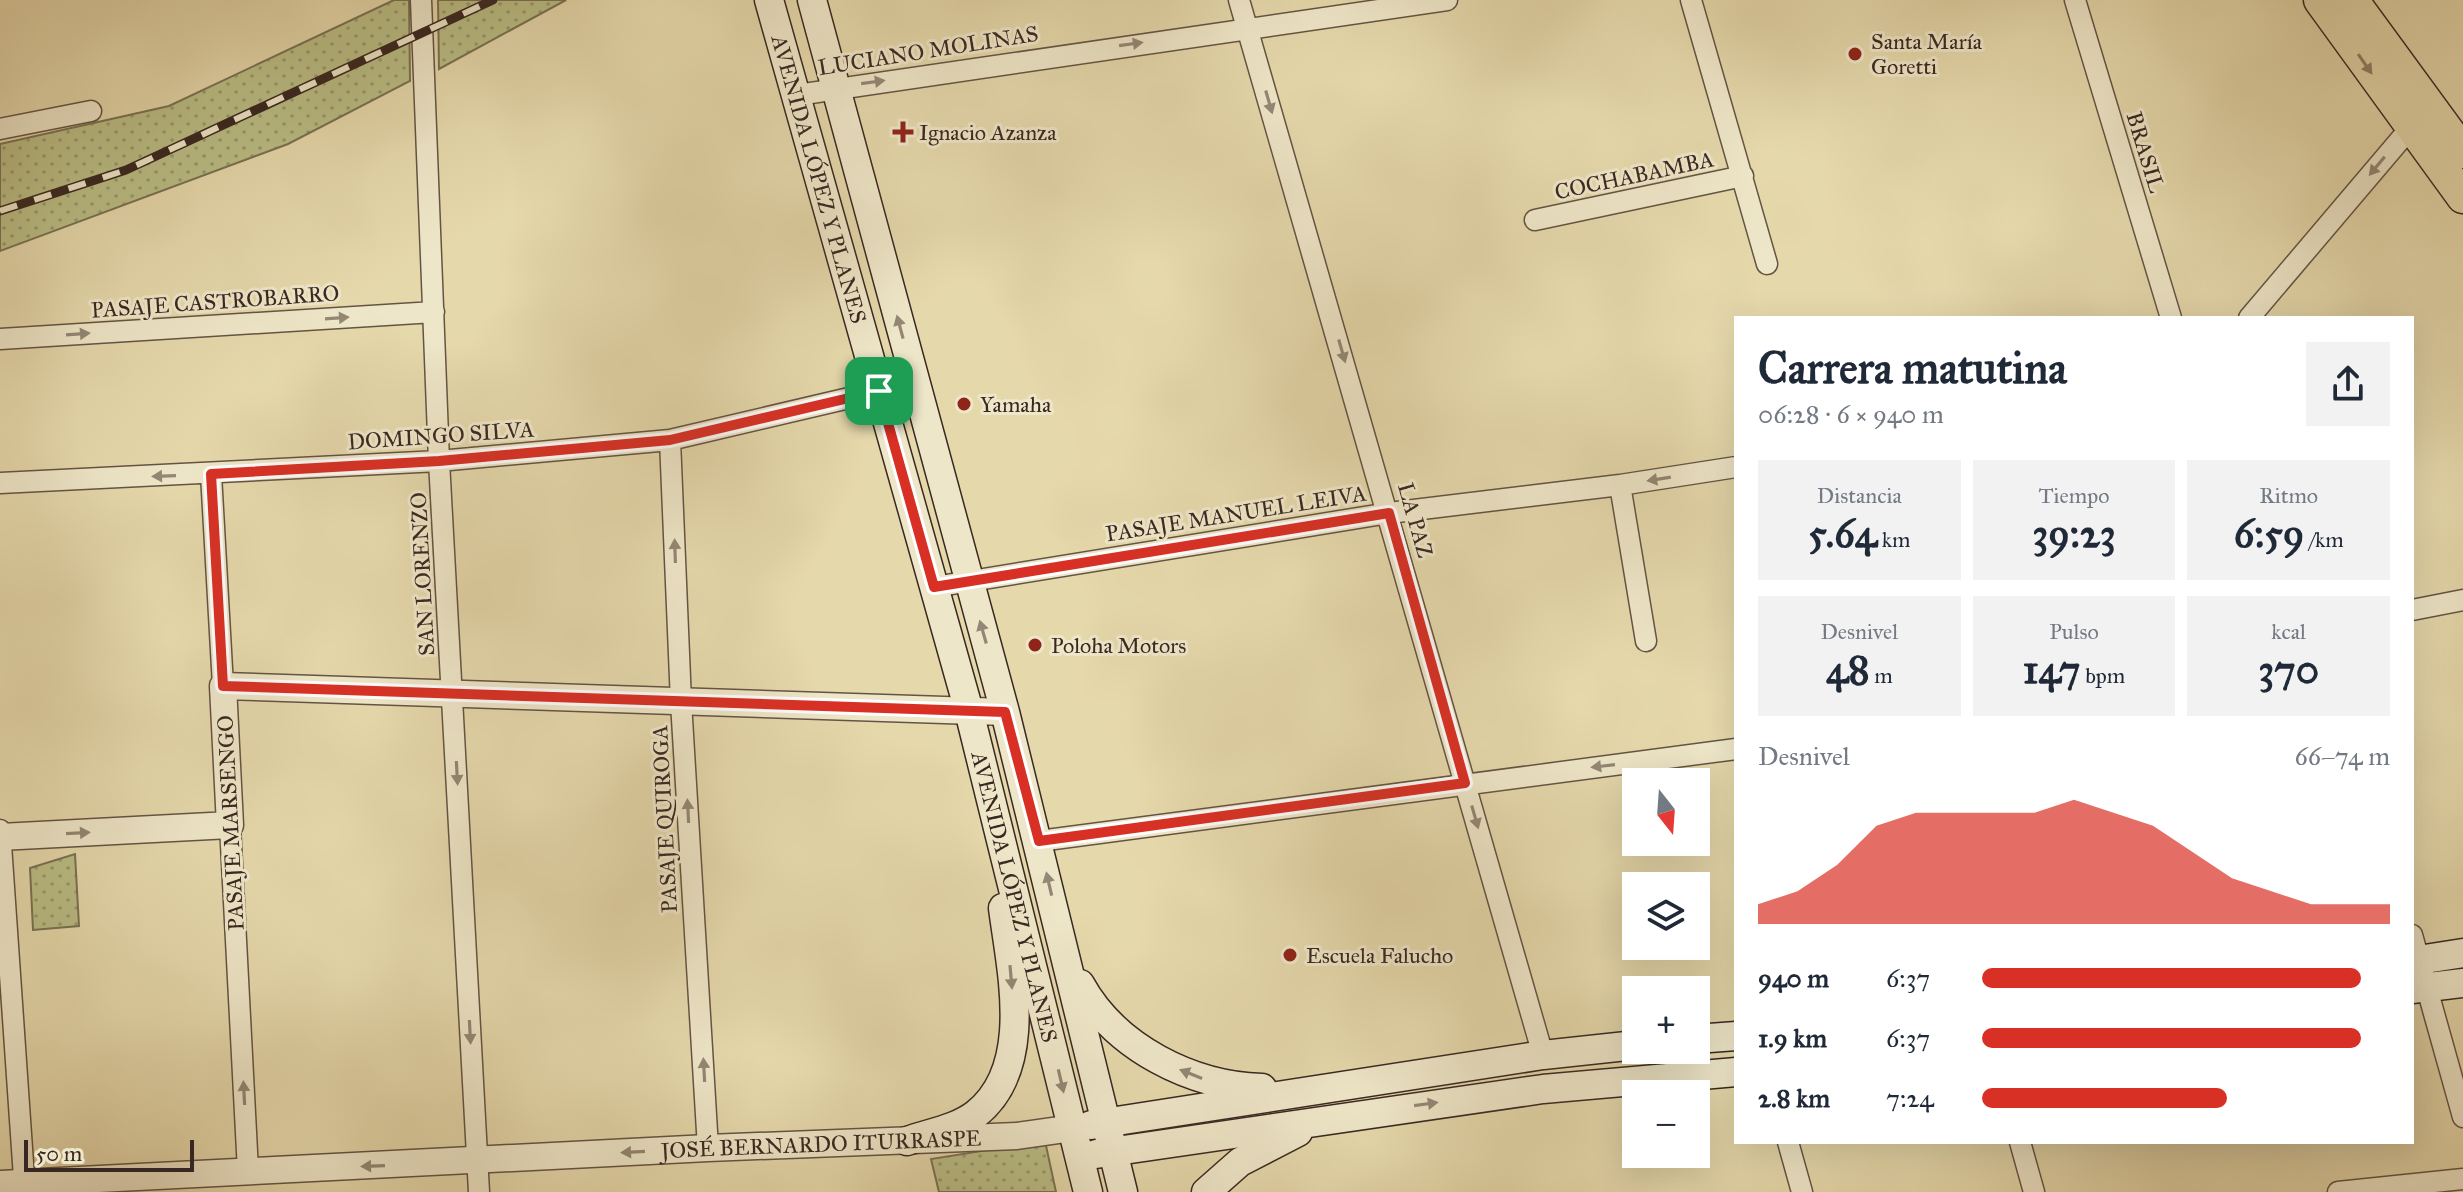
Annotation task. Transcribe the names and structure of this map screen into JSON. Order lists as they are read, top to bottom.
{
  "streets": {
    "main road": ["AVENIDA LÓPEZ Y PLANES", "JOSÉ BERNARDO ITURRASPE"],
    "street": [
      "LUCIANO MOLINAS",
      "BRASIL",
      "COCHABAMBA",
      "PASAJE CASTROBARRO",
      "DOMINGO SILVA",
      "PASAJE MANUEL LEIVA",
      "LA PAZ",
      "SAN LORENZO",
      "PASAJE QUIROGA",
      "PASAJE MARSENGO"
    ]
  },
  "crossings": [
    ["LUCIANO MOLINAS", "AVENIDA LÓPEZ Y PLANES"],
    ["LUCIANO MOLINAS", "LA PAZ"],
    ["AVENIDA LÓPEZ Y PLANES", "DOMINGO SILVA"],
    ["AVENIDA LÓPEZ Y PLANES", "PASAJE MANUEL LEIVA"],
    ["AVENIDA LÓPEZ Y PLANES", "JOSÉ BERNARDO ITURRASPE"],
    ["PASAJE CASTROBARRO", "SAN LORENZO"],
    ["DOMINGO SILVA", "SAN LORENZO"],
    ["DOMINGO SILVA", "PASAJE QUIROGA"],
    ["DOMINGO SILVA", "PASAJE MARSENGO"],
    ["PASAJE MANUEL LEIVA", "LA PAZ"],
    ["LA PAZ", "JOSÉ BERNARDO ITURRASPE"],
    ["SAN LORENZO", "JOSÉ BERNARDO ITURRASPE"],
    ["PASAJE QUIROGA", "JOSÉ BERNARDO ITURRASPE"],
    ["PASAJE MARSENGO", "JOSÉ BERNARDO ITURRASPE"]
  ],
  "one_way": [
    "LUCIANO MOLINAS",
    "PASAJE CASTROBARRO",
    "LA PAZ",
    "SAN LORENZO",
    "PASAJE QUIROGA",
    "PASAJE MARSENGO"
  ],
  "places": {
    "other": [
      "Santa María Goretti",
      "Yamaha",
      "Poloha Motors",
      "Escuela Falucho"
    ],
    "health": ["Ignacio Azanza"]
  },
  "scale_bar": "50 m",
  "north": "bottom",
  "page": {
    "heading": ["Carrera matutina", "06:28 · 6 × 940 m"],
    "stats": [
      ["Distancia", "5.64 km"],
      ["Tiempo", "39:23"],
      ["Ritmo", "6:59 /km"],
      ["Desnivel", "48 m"],
      ["Pulso", "147 bpm"],
      ["kcal", "370"]
    ],
    "chart": ["Desnivel", "66–74 m"],
    "map_buttons": ["+", "−"],
    "list": [
      {
        "name": "940 m",
        "note": "6:37"
      },
      {
        "name": "1.9 km",
        "note": "6:37"
      },
      {
        "name": "2.8 km",
        "note": "7:24"
      }
    ],
    "scale": "50 m"
  }
}
